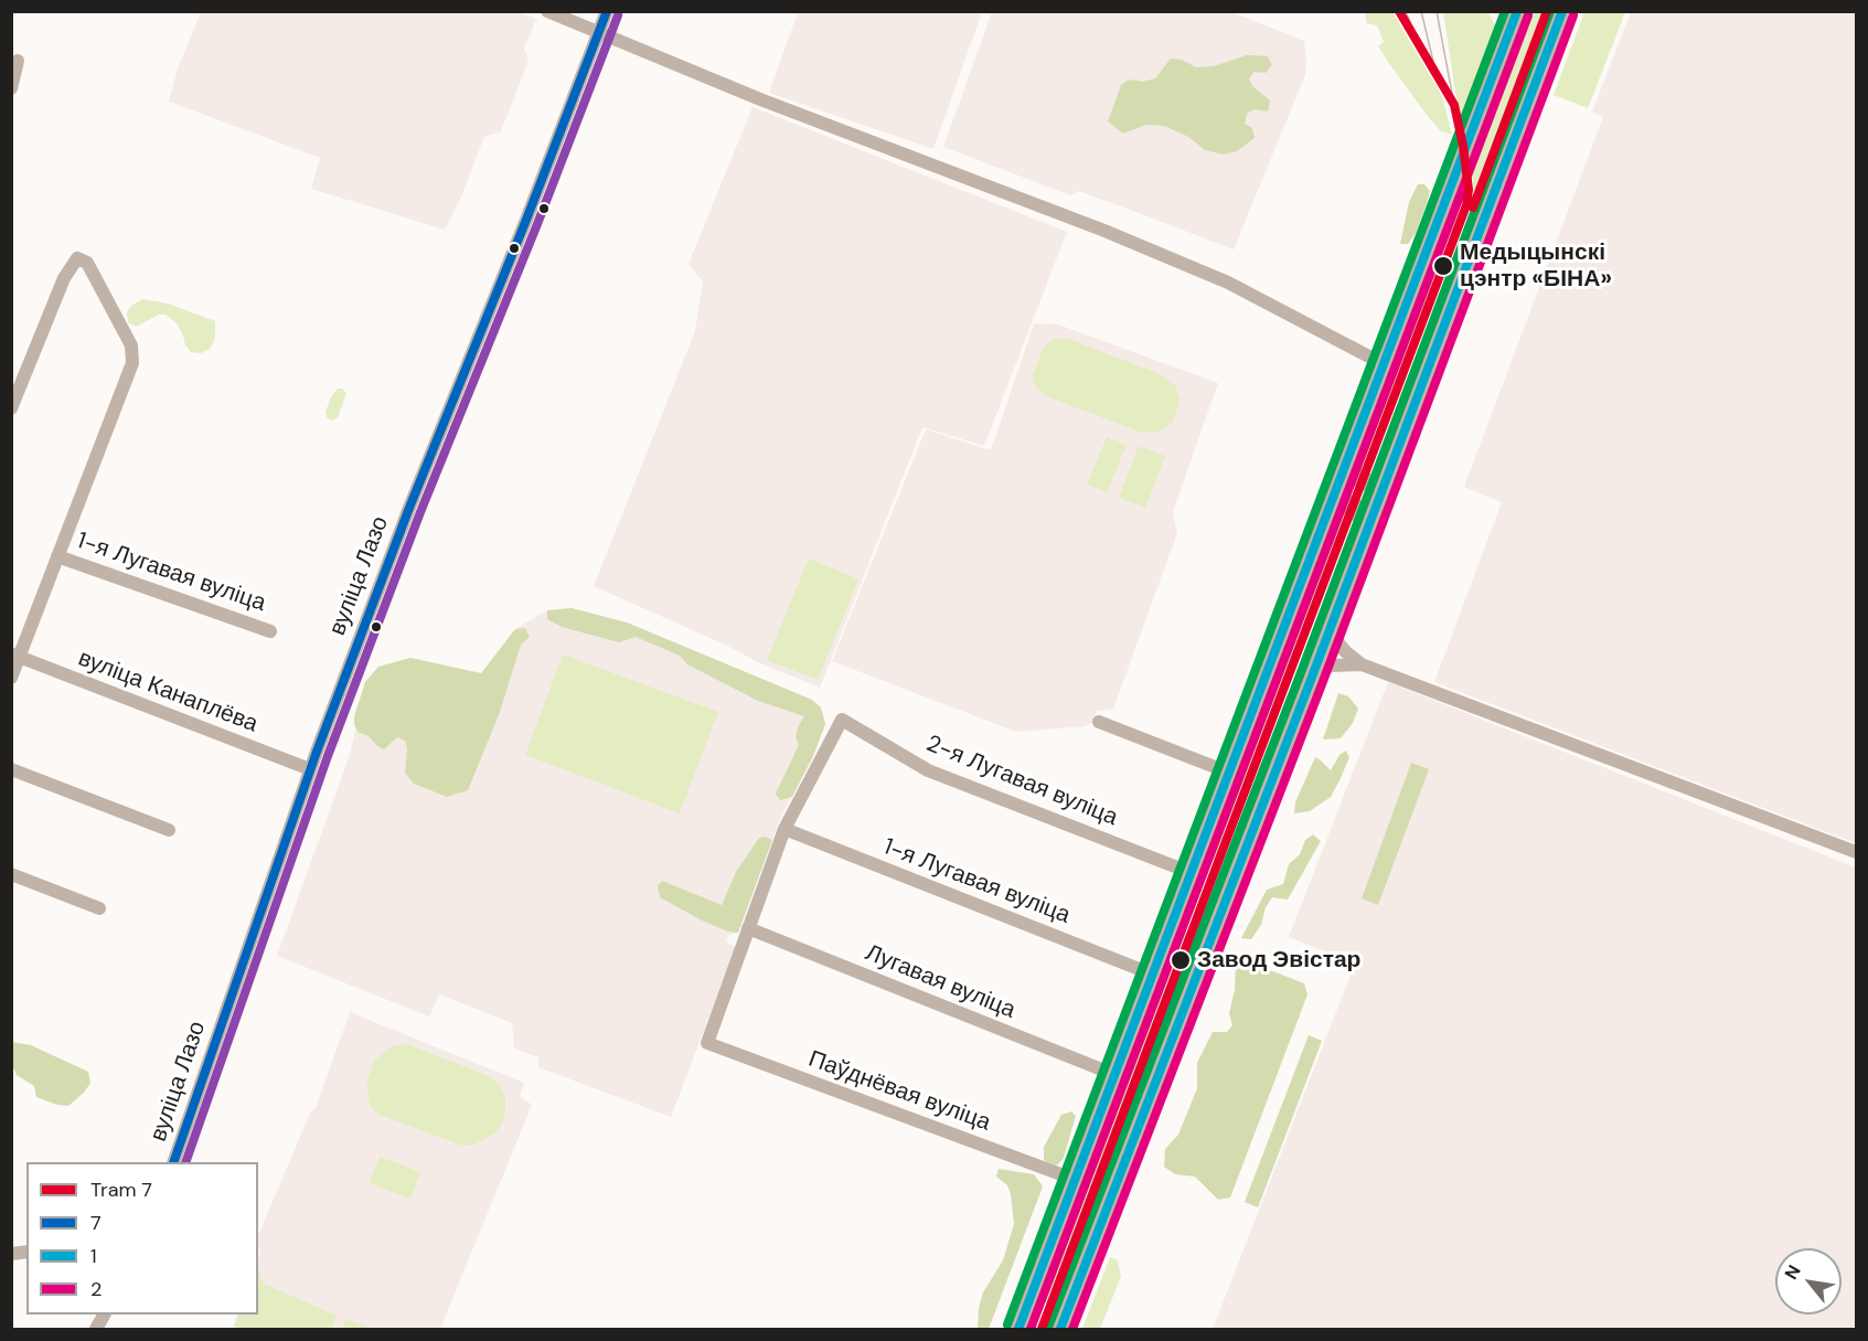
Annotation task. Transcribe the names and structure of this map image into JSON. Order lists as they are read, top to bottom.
{
  "streets": {
    "street": [
      "1-я Лугавая вуліца",
      "вуліца Лазо",
      "вуліца Канаплёва",
      "2-я Лугавая вуліца",
      "Лугавая вуліца",
      "Паўднёвая вуліца"
    ]
  },
  "crossings": [
    ["1-я Лугавая вуліца", "2-я Лугавая вуліца"],
    ["вуліца Лазо", "вуліца Канаплёва"],
    ["Лугавая вуліца", "Паўднёвая вуліца"]
  ],
  "places": ["Медыцынскі цэнтр «БІНА»", "Завод Эвістар"],
  "lines": [
    "tram line 7",
    "transit line 7",
    "transit line 1",
    "transit line 2"
  ],
  "legend": [
    "Tram 7",
    "7",
    "1",
    "2"
  ],
  "north": "top left"
}
